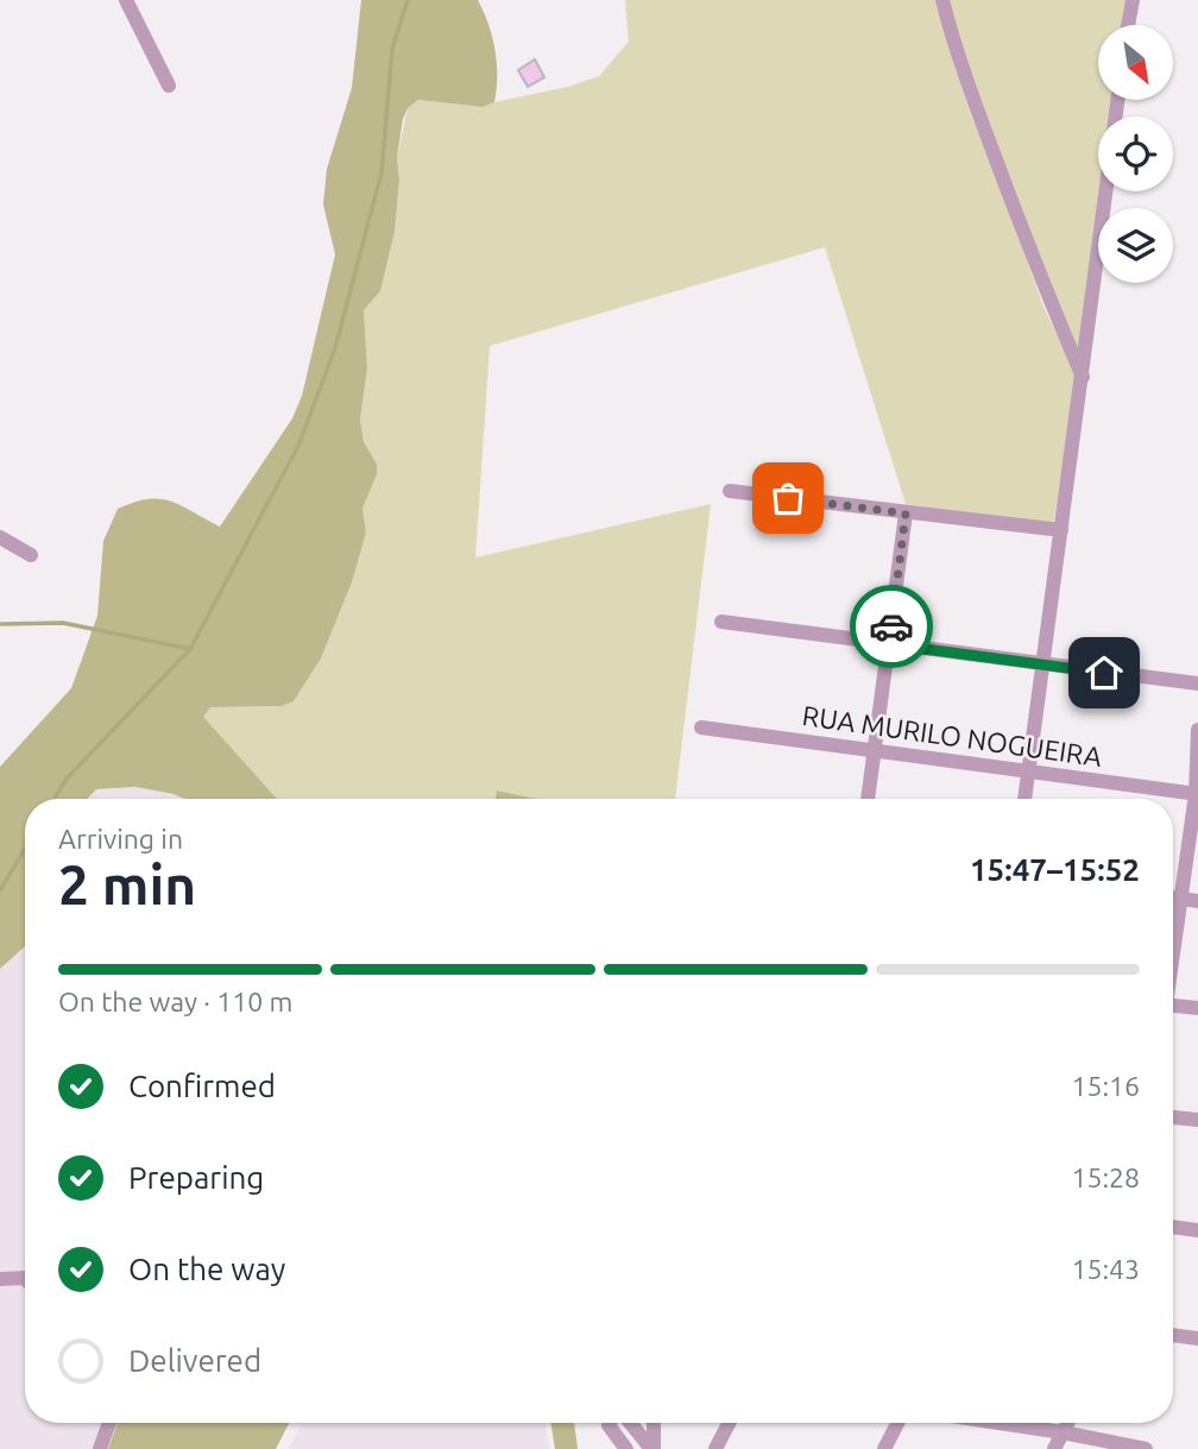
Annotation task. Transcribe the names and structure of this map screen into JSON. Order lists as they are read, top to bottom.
{
  "streets": {
    "street": ["RUA MURILO NOGUEIRA"]
  },
  "north": "bottom right",
  "page": {
    "heading": ["2 min", "Arriving in", "15:47–15:52"],
    "bar": "On the way · 110 m",
    "list": [
      ["Confirmed", "15:16"],
      ["Preparing", "15:28"],
      ["On the way", "15:43"],
      "Delivered"
    ]
  }
}
